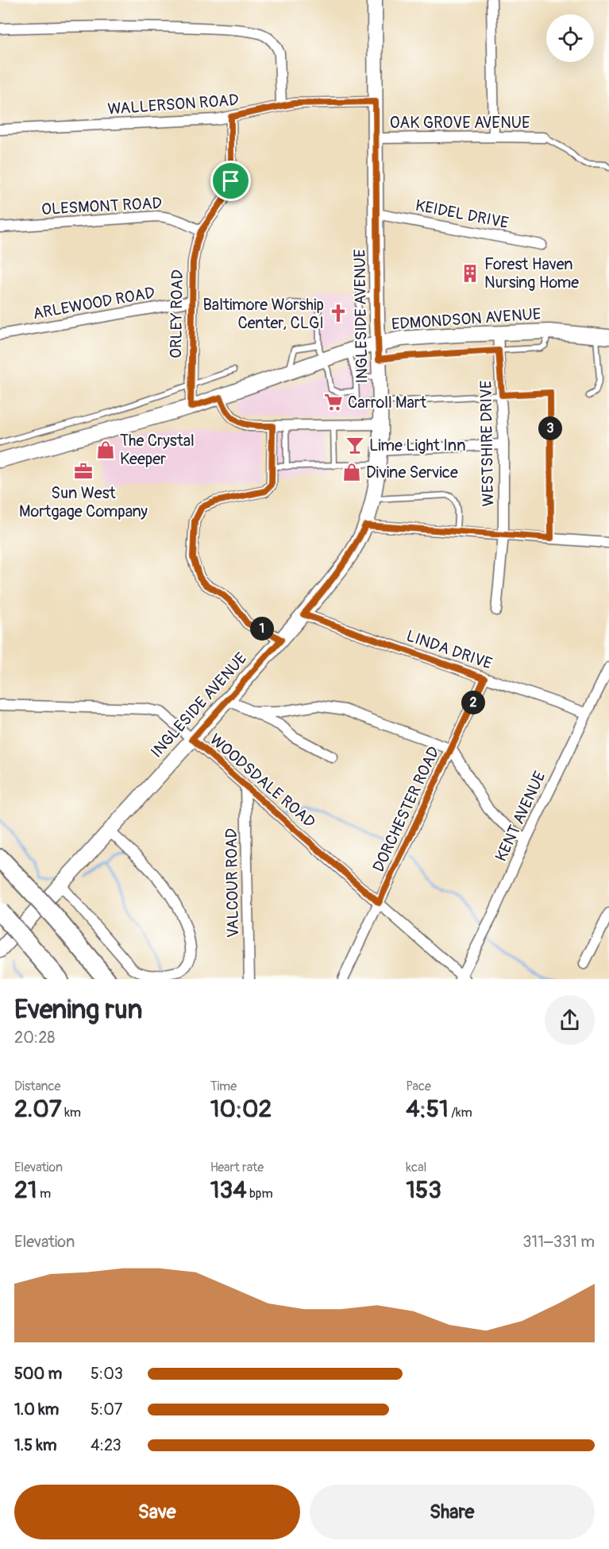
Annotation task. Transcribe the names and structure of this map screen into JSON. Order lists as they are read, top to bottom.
{
  "streets": {
    "main road": ["INGLESIDE AVENUE", "EDMONDSON AVENUE"],
    "street": [
      "WALLERSON ROAD",
      "OAK GROVE AVENUE",
      "OLESMONT ROAD",
      "KEIDEL DRIVE",
      "ARLEWOOD ROAD",
      "ORLEY ROAD",
      "WESTSHIRE DRIVE",
      "LINDA DRIVE",
      "WOODSDALE ROAD",
      "DORCHESTER ROAD",
      "KENT AVENUE",
      "VALCOUR ROAD"
    ]
  },
  "crossings": [
    ["WALLERSON ROAD", "ORLEY ROAD"],
    ["WALLERSON ROAD", "INGLESIDE AVENUE"],
    ["OAK GROVE AVENUE", "INGLESIDE AVENUE"],
    ["OLESMONT ROAD", "ORLEY ROAD"],
    ["KEIDEL DRIVE", "INGLESIDE AVENUE"],
    ["ARLEWOOD ROAD", "ORLEY ROAD"],
    ["ORLEY ROAD", "EDMONDSON AVENUE"],
    ["INGLESIDE AVENUE", "EDMONDSON AVENUE"],
    ["INGLESIDE AVENUE", "LINDA DRIVE"],
    ["INGLESIDE AVENUE", "WOODSDALE ROAD"],
    ["EDMONDSON AVENUE", "WESTSHIRE DRIVE"],
    ["LINDA DRIVE", "DORCHESTER ROAD"],
    ["LINDA DRIVE", "KENT AVENUE"],
    ["WOODSDALE ROAD", "DORCHESTER ROAD"],
    ["WOODSDALE ROAD", "KENT AVENUE"],
    ["WOODSDALE ROAD", "VALCOUR ROAD"]
  ],
  "places": {
    "building": ["Forest Haven Nursing Home"],
    "church": ["Baltimore Worship Center, CLGI"],
    "supermarket": ["Carroll Mart"],
    "bar": ["Lime Light Inn"],
    "shop": ["The Crystal Keeper", "Divine Service"],
    "office": ["Sun West Mortgage Company"]
  },
  "page": {
    "pins": ["3", "1", "2"],
    "heading": ["Evening run", "20:28"],
    "stats": [
      ["Distance", "2.07 km"],
      ["Time", "10:02"],
      ["Pace", "4:51 /km"],
      ["Elevation", "21 m"],
      ["Heart rate", "134 bpm"],
      ["kcal", "153"]
    ],
    "chart": ["Elevation", "311–331 m"],
    "list": [
      {
        "name": "500 m",
        "note": "5:03"
      },
      {
        "name": "1.0 km",
        "note": "5:07"
      },
      {
        "name": "1.5 km",
        "note": "4:23"
      }
    ],
    "buttons": ["Save", "Share"]
  }
}
